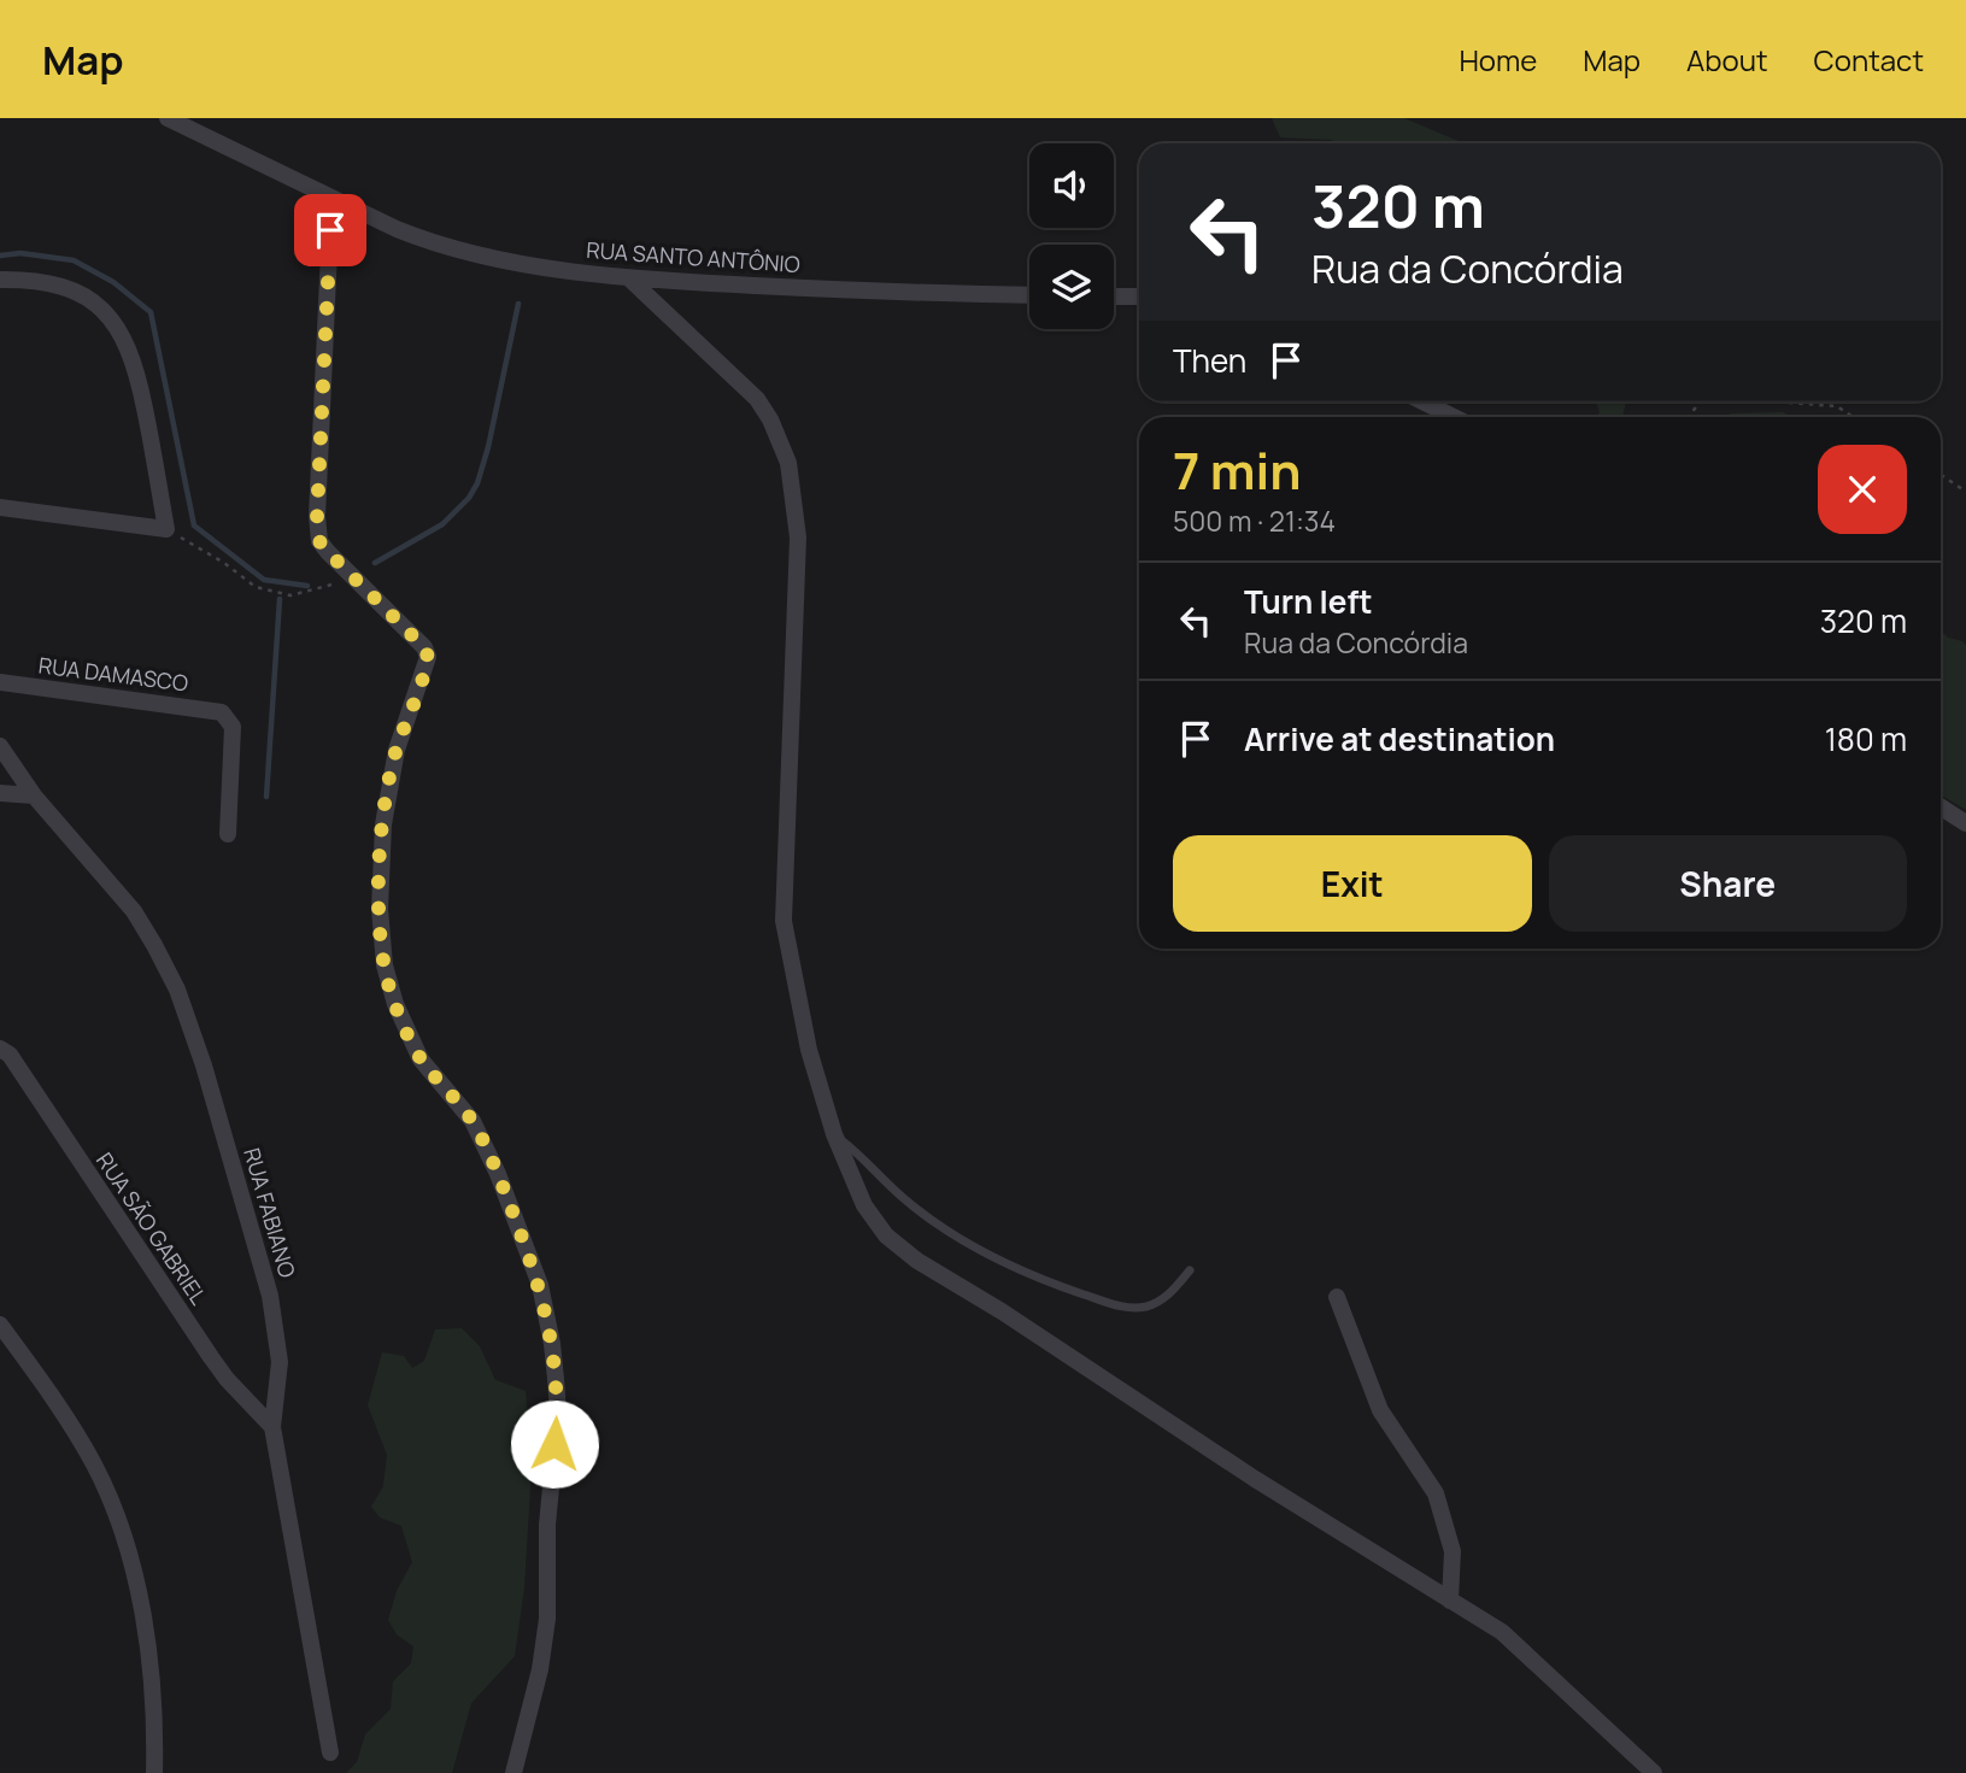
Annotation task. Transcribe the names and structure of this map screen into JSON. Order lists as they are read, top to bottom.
{
  "streets": {
    "street": [
      "RUA SANTO ANTÔNIO",
      "RUA DAMASCO",
      "RUA FABIANO",
      "RUA SÃO GABRIEL"
    ]
  },
  "crossings": [
    ["RUA FABIANO", "RUA SÃO GABRIEL"]
  ],
  "page": {
    "header": "Map",
    "nav": [
      "Home",
      "Map",
      "About",
      "Contact"
    ],
    "turn": ["320 m", "Rua da Concórdia"],
    "then": "Then",
    "heading": ["7 min", "500 m · 21:34"],
    "list": [
      {
        "name": "Turn left",
        "note": "Rua da Concórdia",
        "value": "320 m"
      },
      {
        "name": "Arrive at destination",
        "value": "180 m"
      }
    ],
    "buttons": ["Exit", "Share"]
  }
}
